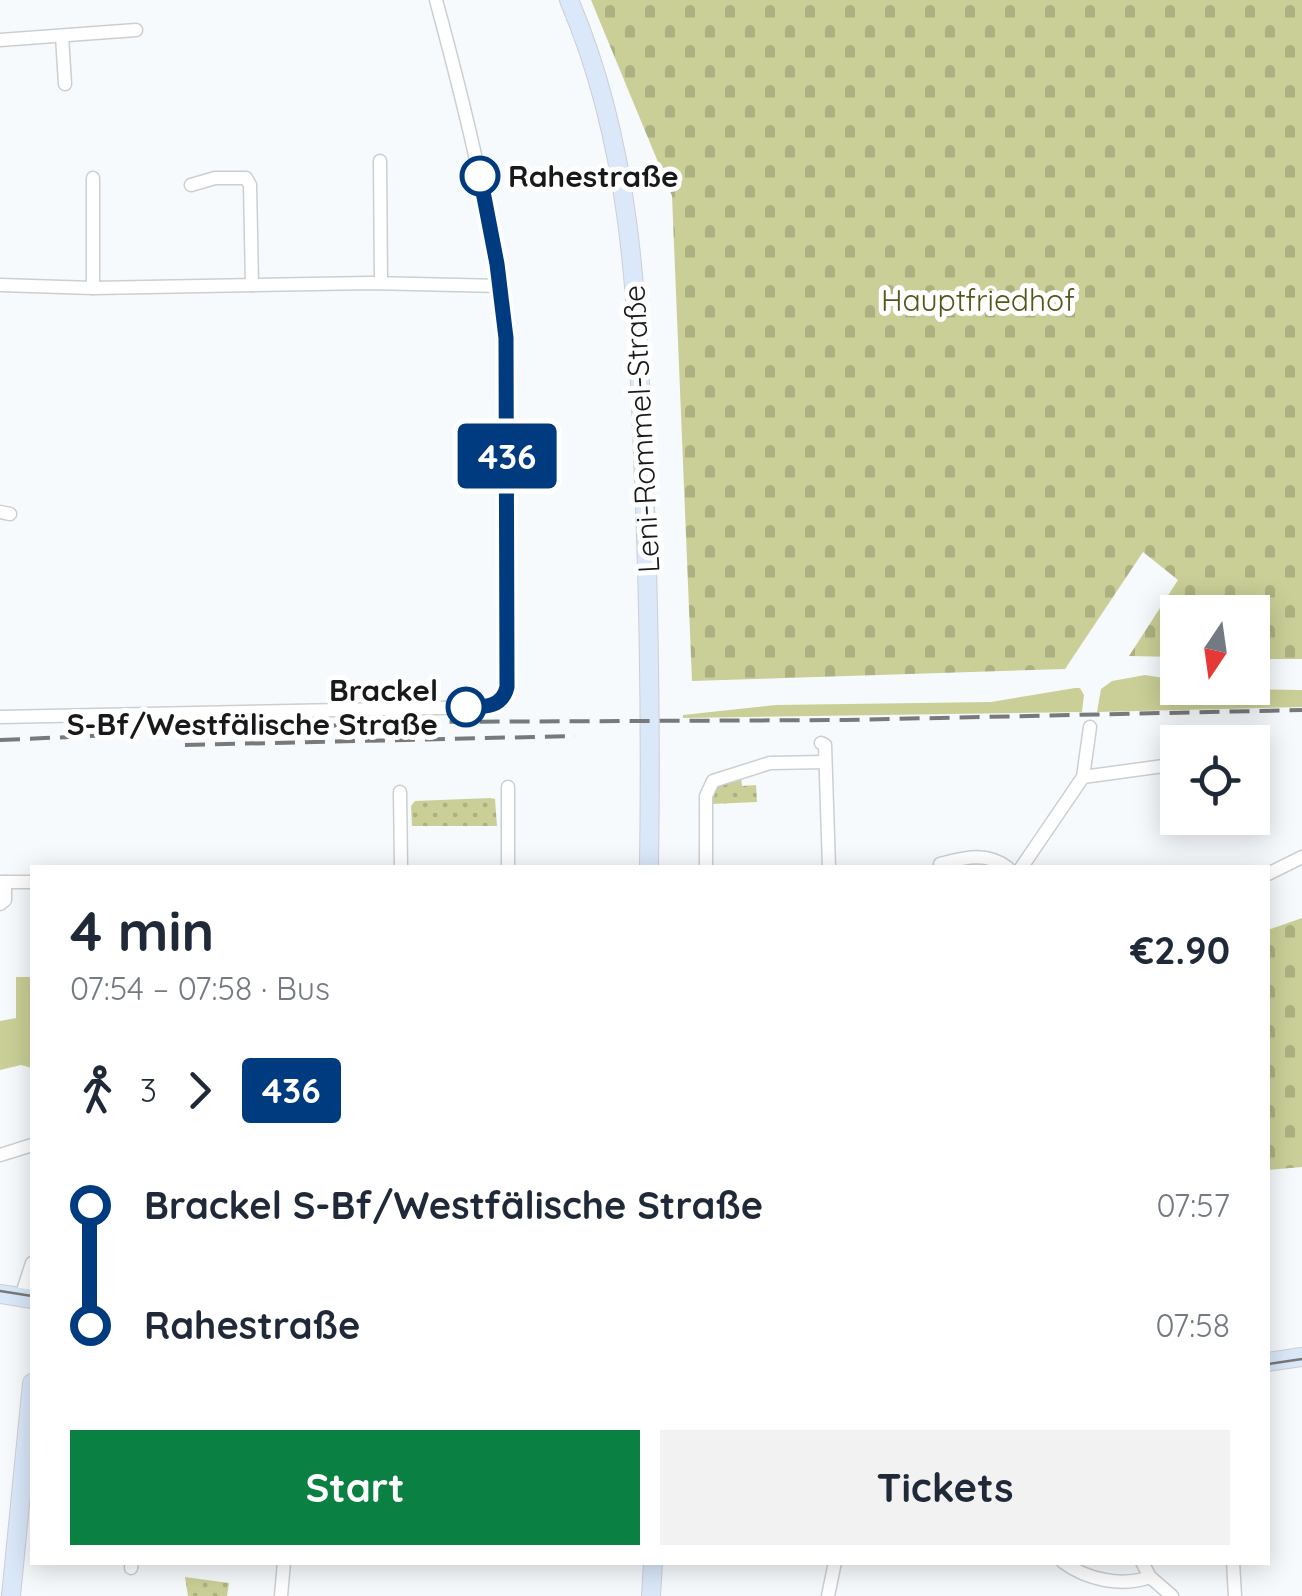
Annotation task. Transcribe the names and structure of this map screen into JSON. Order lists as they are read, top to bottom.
{
  "streets": {
    "main road": ["Leni-Rommel-Straße"]
  },
  "parks": ["Hauptfriedhof"],
  "places": ["Rahestraße", "Brackel S-Bf/Westfälische Straße"],
  "lines": ["bus line 436"],
  "north": "bottom",
  "page": {
    "on_map": "436",
    "heading": ["4 min", "07:54 – 07:58 · Bus", "€2.90"],
    "legs": ["3", "436"],
    "list": [
      {
        "name": "Brackel S-Bf/Westfälische Straße",
        "value": "07:57"
      },
      {
        "name": "Rahestraße",
        "value": "07:58"
      }
    ],
    "buttons": ["Start", "Tickets"]
  }
}
